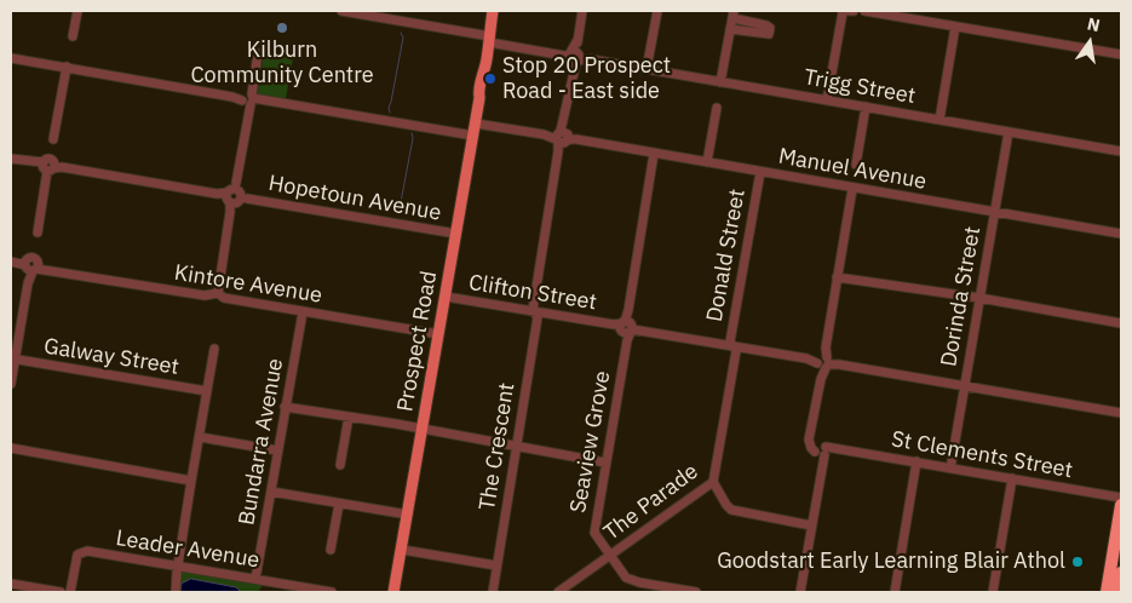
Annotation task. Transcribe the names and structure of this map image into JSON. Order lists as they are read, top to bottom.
{
  "streets": {
    "main road": ["Prospect Road"],
    "street": [
      "Trigg Street",
      "Manuel Avenue",
      "Hopetoun Avenue",
      "Donald Street",
      "Kintore Avenue",
      "Clifton Street",
      "Dorinda Street",
      "Galway Street",
      "Bundarra Avenue",
      "Seaview Grove",
      "The Crescent",
      "St Clements Street",
      "The Parade",
      "Leader Avenue"
    ]
  },
  "crossings": [
    ["Trigg Street", "Dorinda Street"],
    ["Trigg Street", "Prospect Road"],
    ["Trigg Street", "The Crescent"],
    ["Manuel Avenue", "Donald Street"],
    ["Manuel Avenue", "Dorinda Street"],
    ["Manuel Avenue", "Prospect Road"],
    ["Manuel Avenue", "Seaview Grove"],
    ["Manuel Avenue", "The Crescent"],
    ["Hopetoun Avenue", "Prospect Road"],
    ["Donald Street", "Clifton Street"],
    ["Donald Street", "The Parade"],
    ["Kintore Avenue", "Prospect Road"],
    ["Kintore Avenue", "Bundarra Avenue"],
    ["Clifton Street", "Dorinda Street"],
    ["Clifton Street", "Prospect Road"],
    ["Clifton Street", "Seaview Grove"],
    ["Clifton Street", "The Crescent"],
    ["Clifton Street", "The Parade"],
    ["Dorinda Street", "St Clements Street"],
    ["Bundarra Avenue", "Leader Avenue"],
    ["Seaview Grove", "The Parade"]
  ],
  "places": ["Kilburn Community Centre", "Stop 20 Prospect Road - East side", "Goodstart Early Learning Blair Athol"],
  "north": "top"
}
